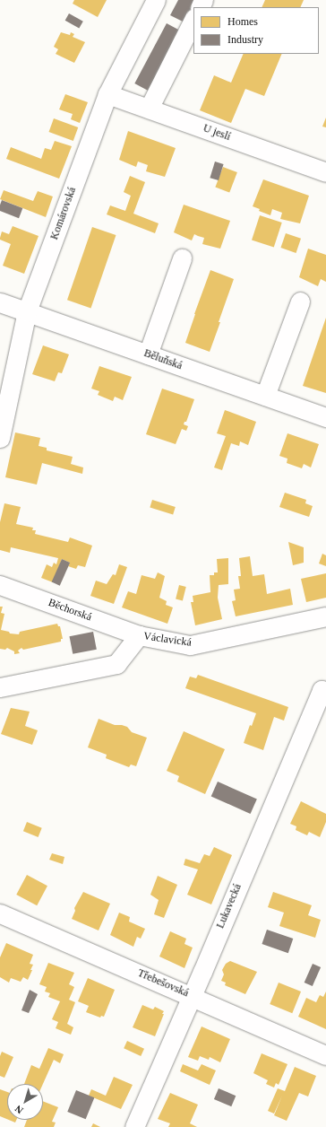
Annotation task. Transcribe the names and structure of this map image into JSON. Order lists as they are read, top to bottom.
{
  "streets": {
    "street": [
      "U jeslí",
      "Komárovská",
      "Běluňská",
      "Běchorská",
      "Václavická",
      "Lukavecká",
      "Třebešovská"
    ]
  },
  "crossings": [
    ["U jeslí", "Komárovská"],
    ["Komárovská", "Běluňská"],
    ["Běchorská", "Václavická"],
    ["Lukavecká", "Třebešovská"]
  ],
  "legend": ["Homes", "Industry"],
  "north": "bottom left"
}
